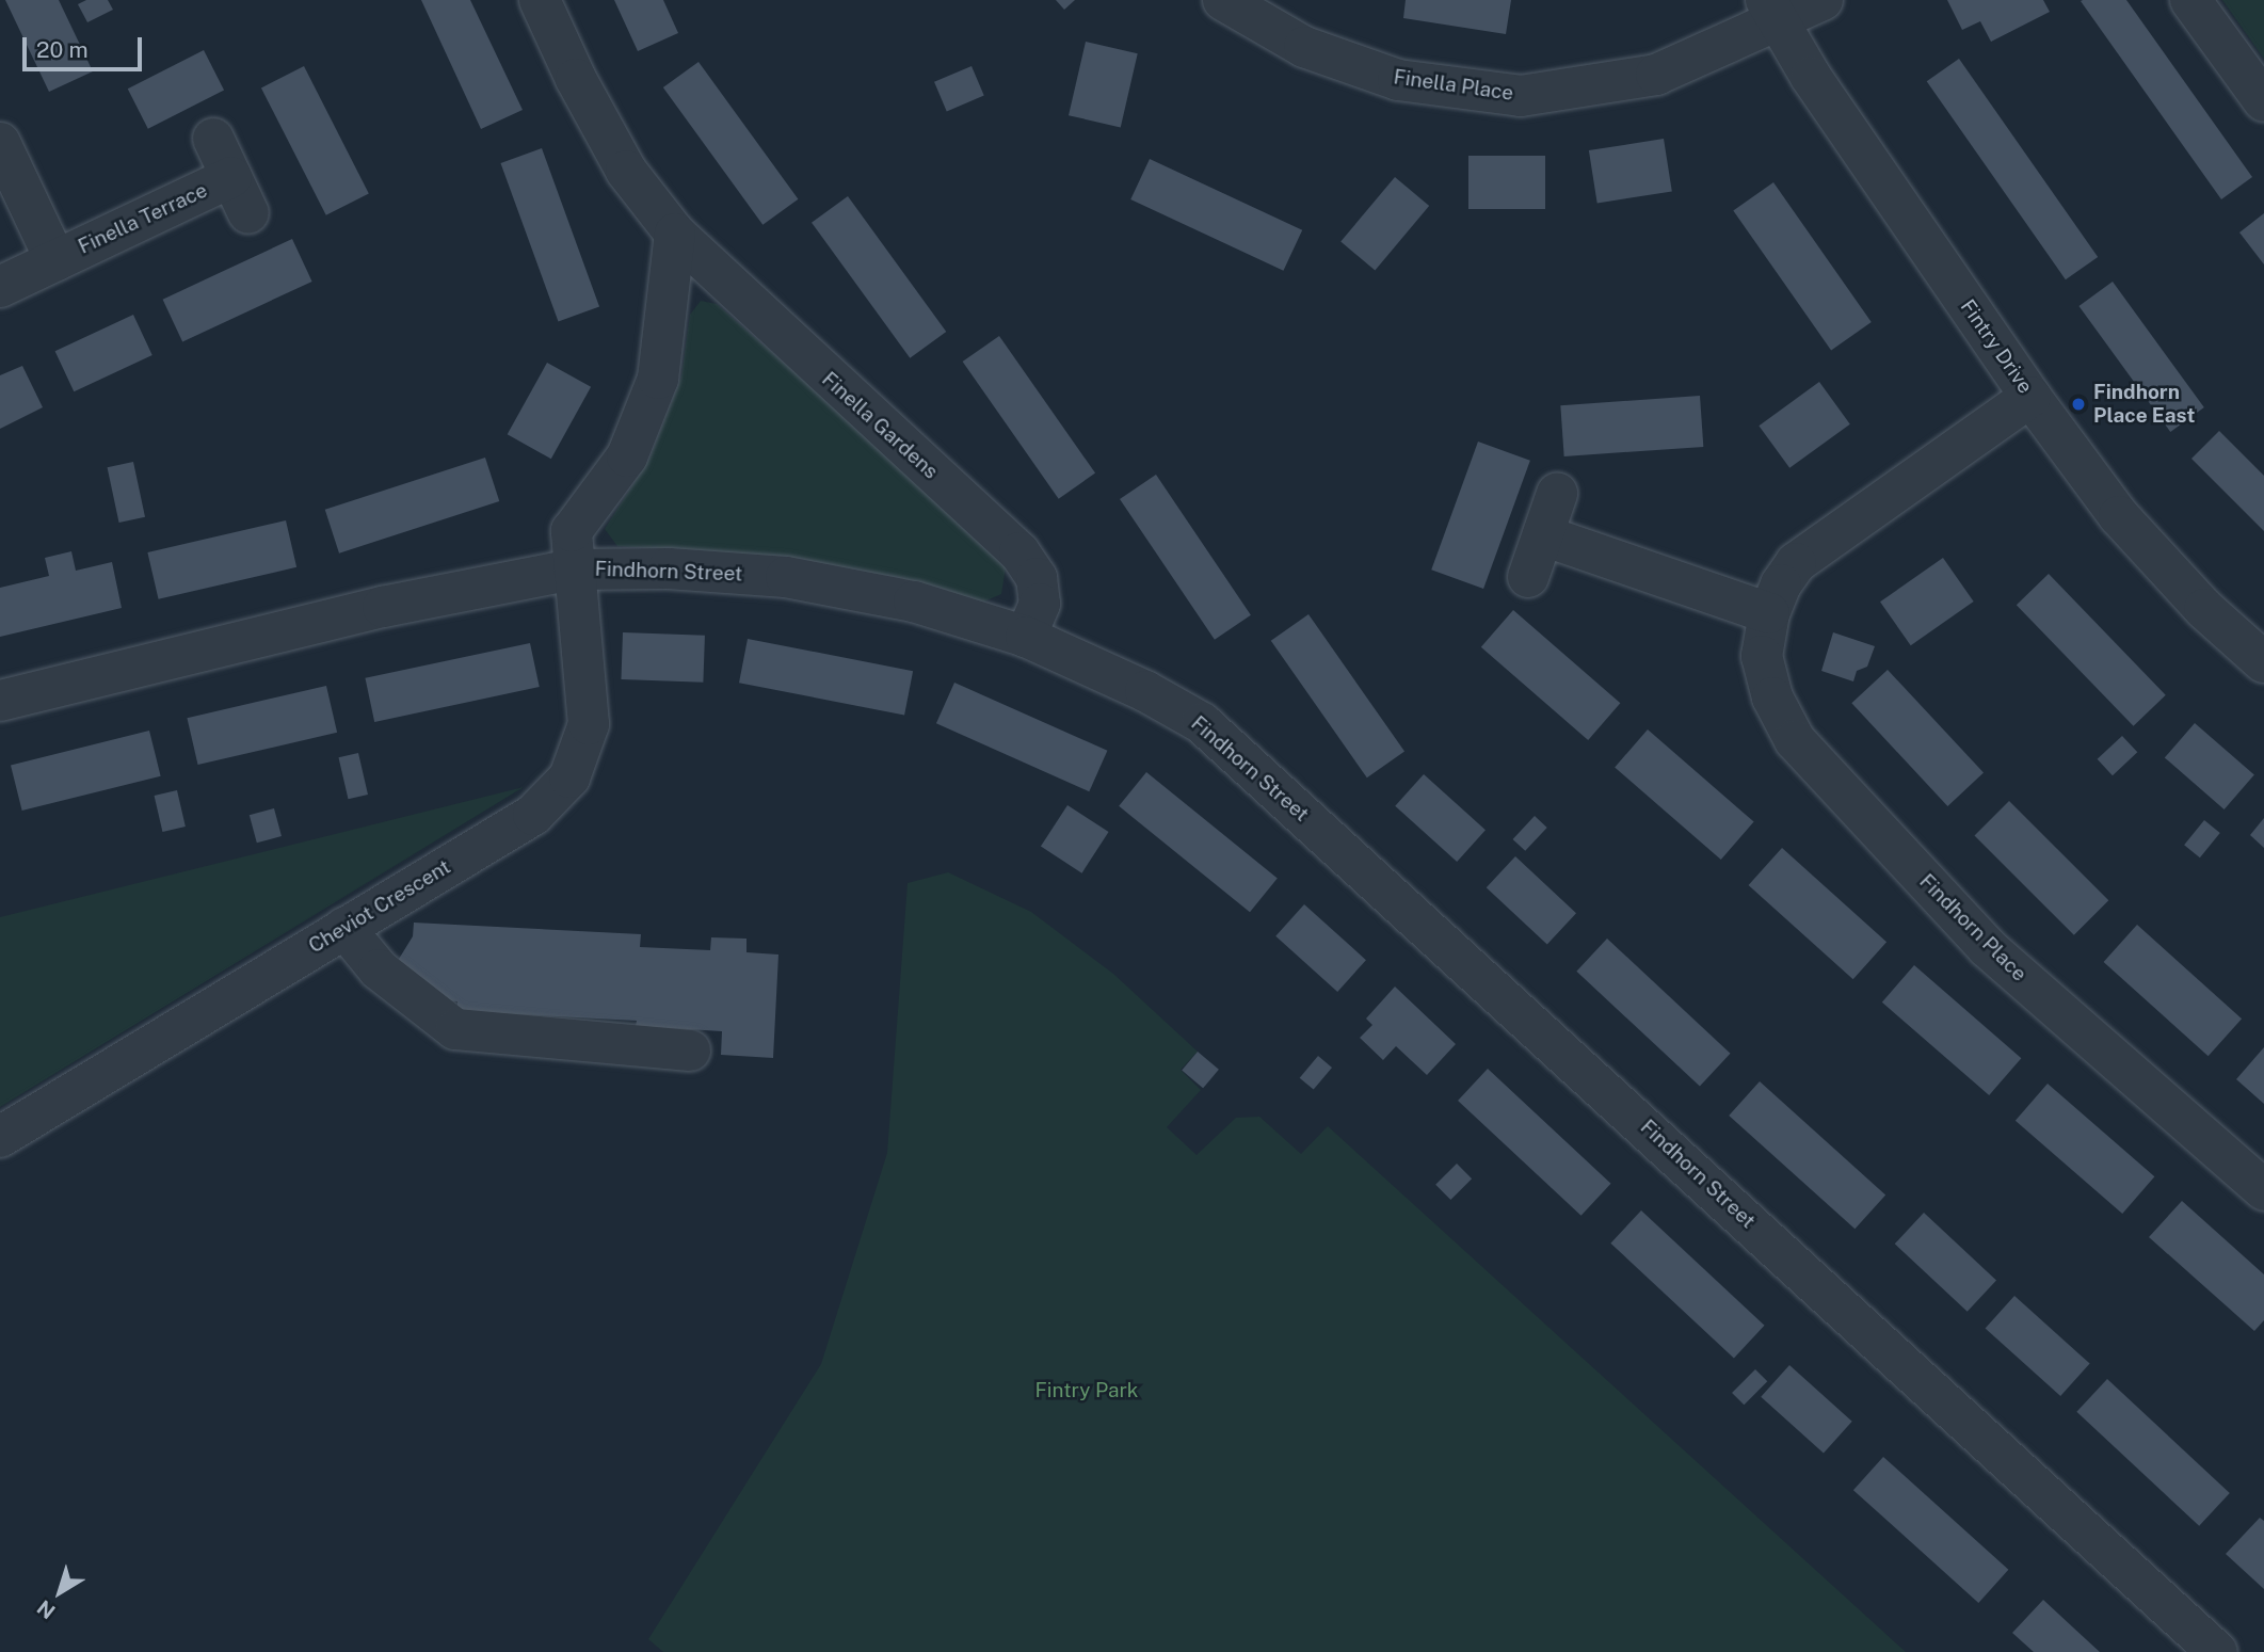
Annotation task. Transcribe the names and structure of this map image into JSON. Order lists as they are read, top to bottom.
{
  "streets": {
    "street": [
      "Finella Place",
      "Finella Terrace",
      "Fintry Drive",
      "Finella Gardens",
      "Findhorn Street",
      "Cheviot Crescent",
      "Findhorn Place"
    ]
  },
  "crossings": [
    ["Finella Place", "Fintry Drive"],
    ["Fintry Drive", "Findhorn Place"],
    ["Finella Gardens", "Findhorn Street"],
    ["Findhorn Street", "Cheviot Crescent"]
  ],
  "parks": ["Fintry Park"],
  "places": ["Findhorn Place East"],
  "scale_bar": "20 m",
  "north": "bottom left"
}
